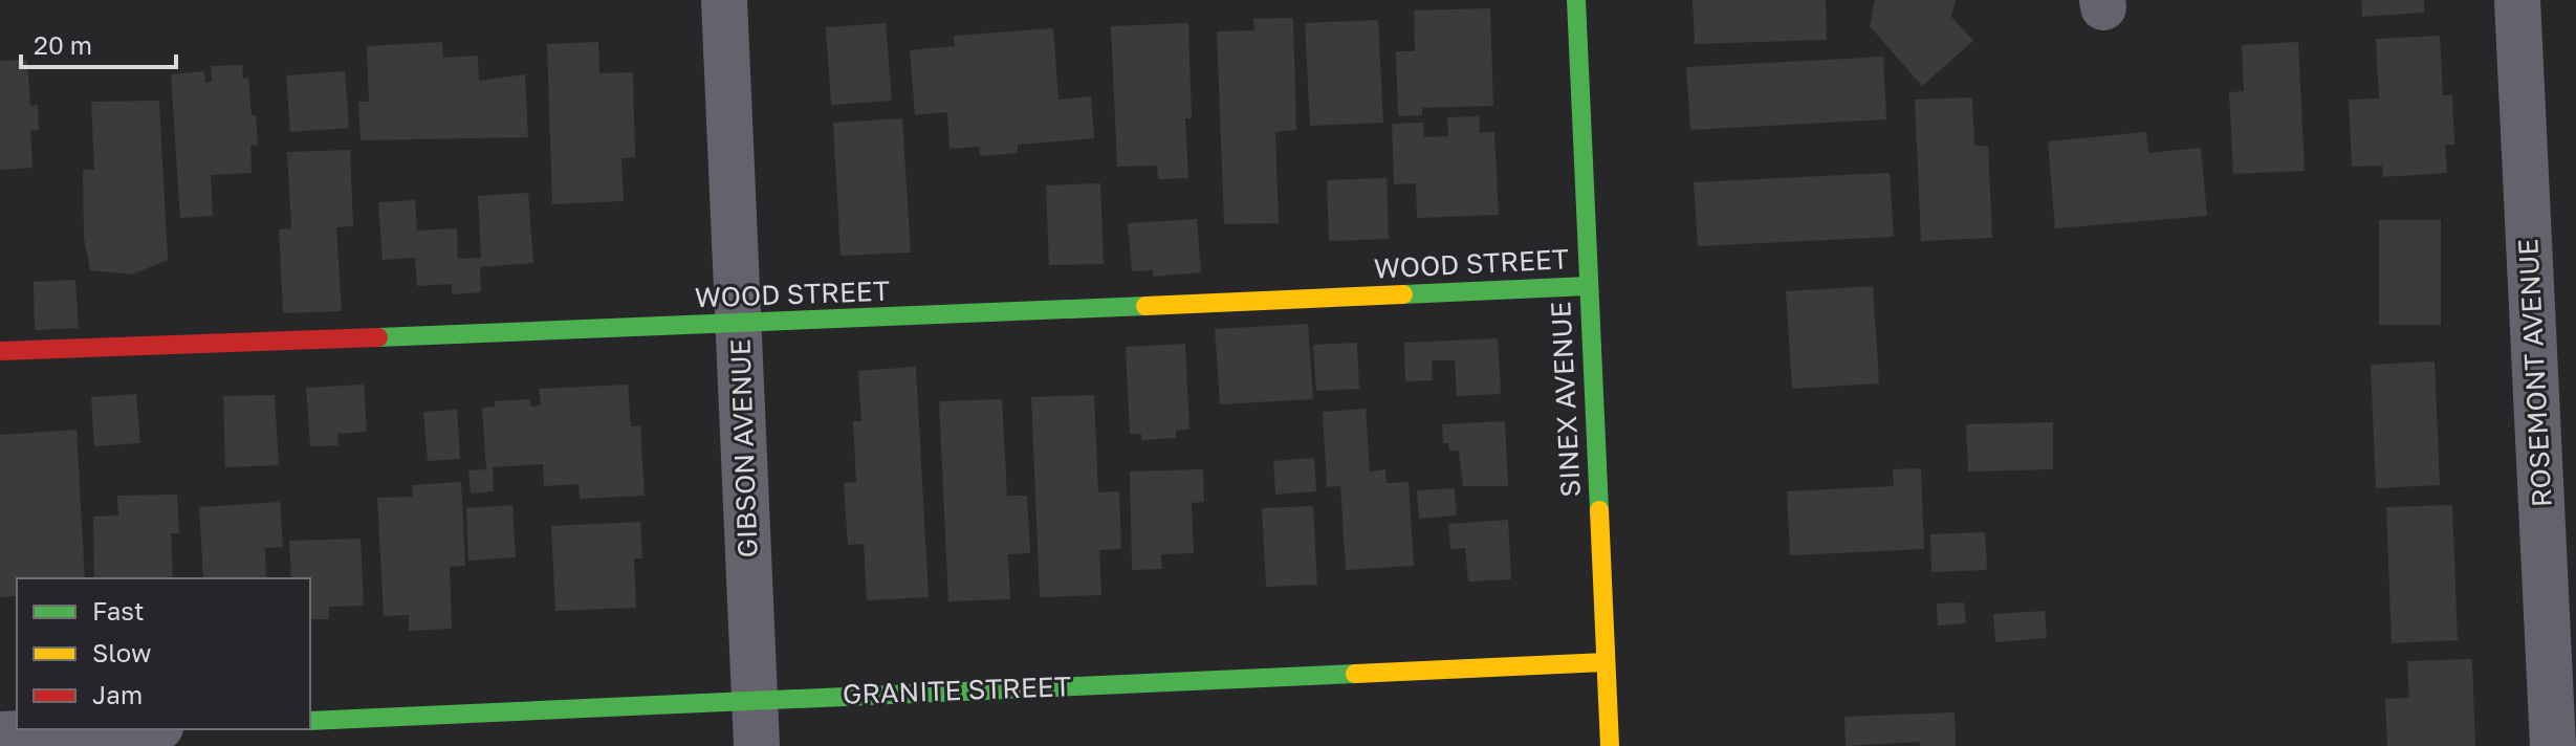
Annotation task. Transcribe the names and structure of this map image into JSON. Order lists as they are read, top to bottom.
{
  "streets": {
    "street": [
      "WOOD STREET",
      "ROSEMONT AVENUE",
      "SINEX AVENUE",
      "GIBSON AVENUE",
      "GRANITE STREET"
    ]
  },
  "crossings": [
    ["WOOD STREET", "SINEX AVENUE"],
    ["WOOD STREET", "GIBSON AVENUE"],
    ["SINEX AVENUE", "GRANITE STREET"],
    ["GIBSON AVENUE", "GRANITE STREET"]
  ],
  "legend": ["Fast", "Slow", "Jam"],
  "scale_bar": "20 m"
}
